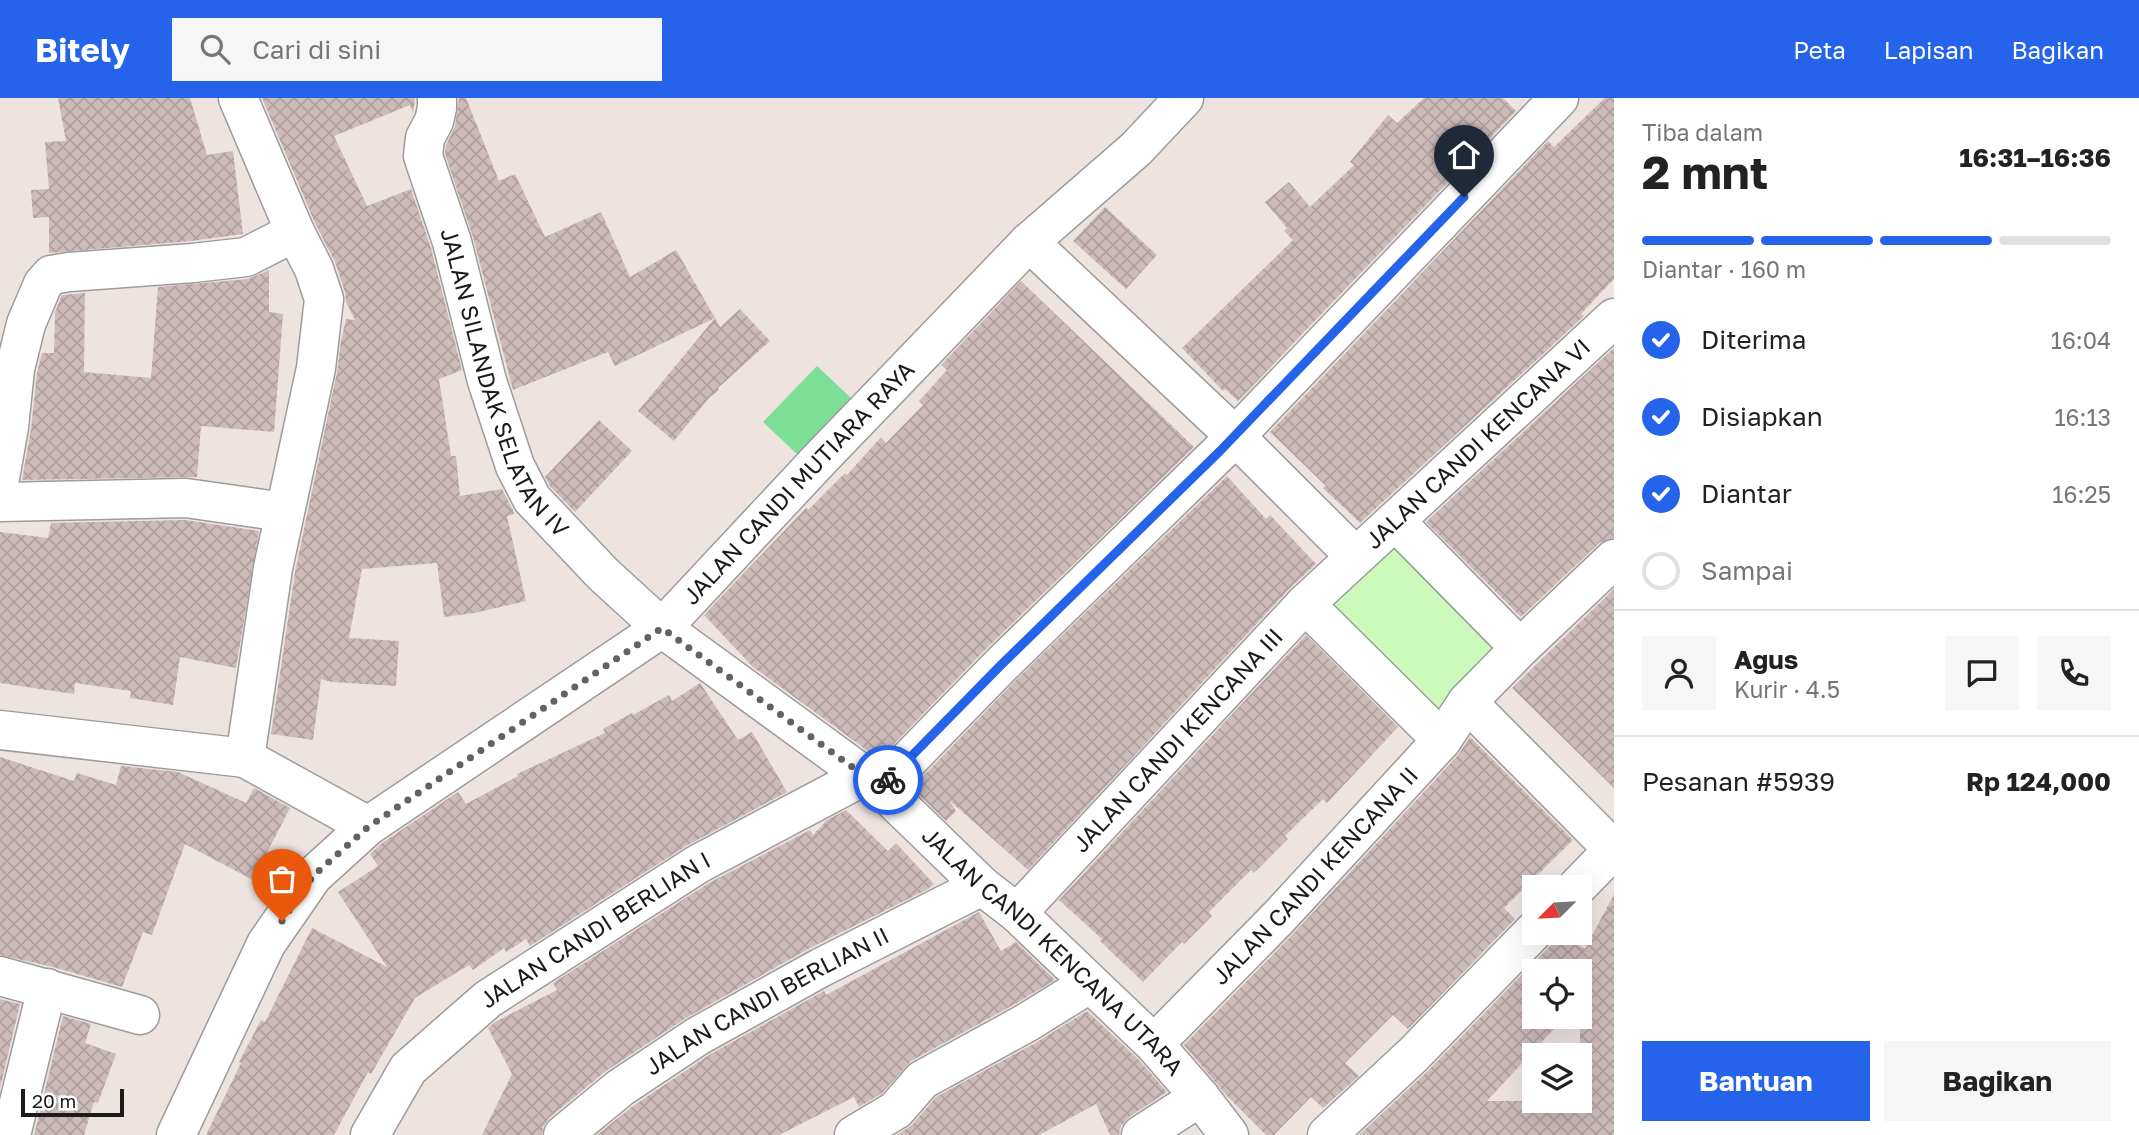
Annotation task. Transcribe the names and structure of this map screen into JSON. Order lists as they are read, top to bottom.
{
  "streets": {
    "street": [
      "JALAN SILANDAK SELATAN IV",
      "JALAN CANDI KENCANA VI",
      "JALAN CANDI MUTIARA RAYA",
      "JALAN CANDI KENCANA III",
      "JALAN CANDI KENCANA II",
      "JALAN CANDI BERLIAN I",
      "JALAN CANDI KENCANA UTARA",
      "JALAN CANDI BERLIAN II"
    ]
  },
  "crossings": [
    ["JALAN SILANDAK SELATAN IV", "JALAN CANDI MUTIARA RAYA"],
    ["JALAN SILANDAK SELATAN IV", "JALAN CANDI KENCANA UTARA"],
    ["JALAN CANDI KENCANA VI", "JALAN CANDI KENCANA III"],
    ["JALAN CANDI MUTIARA RAYA", "JALAN CANDI KENCANA UTARA"],
    ["JALAN CANDI KENCANA III", "JALAN CANDI KENCANA UTARA"],
    ["JALAN CANDI KENCANA II", "JALAN CANDI KENCANA UTARA"],
    ["JALAN CANDI BERLIAN I", "JALAN CANDI KENCANA UTARA"],
    ["JALAN CANDI KENCANA UTARA", "JALAN CANDI BERLIAN II"]
  ],
  "scale_bar": "20 m",
  "north": "bottom left",
  "page": {
    "header": "Bitely",
    "search": "Cari di sini",
    "nav": ["Peta", "Lapisan", "Bagikan"],
    "heading": ["2 mnt", "Tiba dalam", "16:31–16:36"],
    "panel": [
      "Agus",
      "Kurir · 4.5",
      "Pesanan #5939",
      "Rp 124,000"
    ],
    "bar": "Diantar · 160 m",
    "list": [
      ["Diterima", "16:04"],
      ["Disiapkan", "16:13"],
      ["Diantar", "16:25"],
      "Sampai"
    ],
    "buttons": ["Bantuan", "Bagikan"],
    "scale": "20 m"
  }
}
